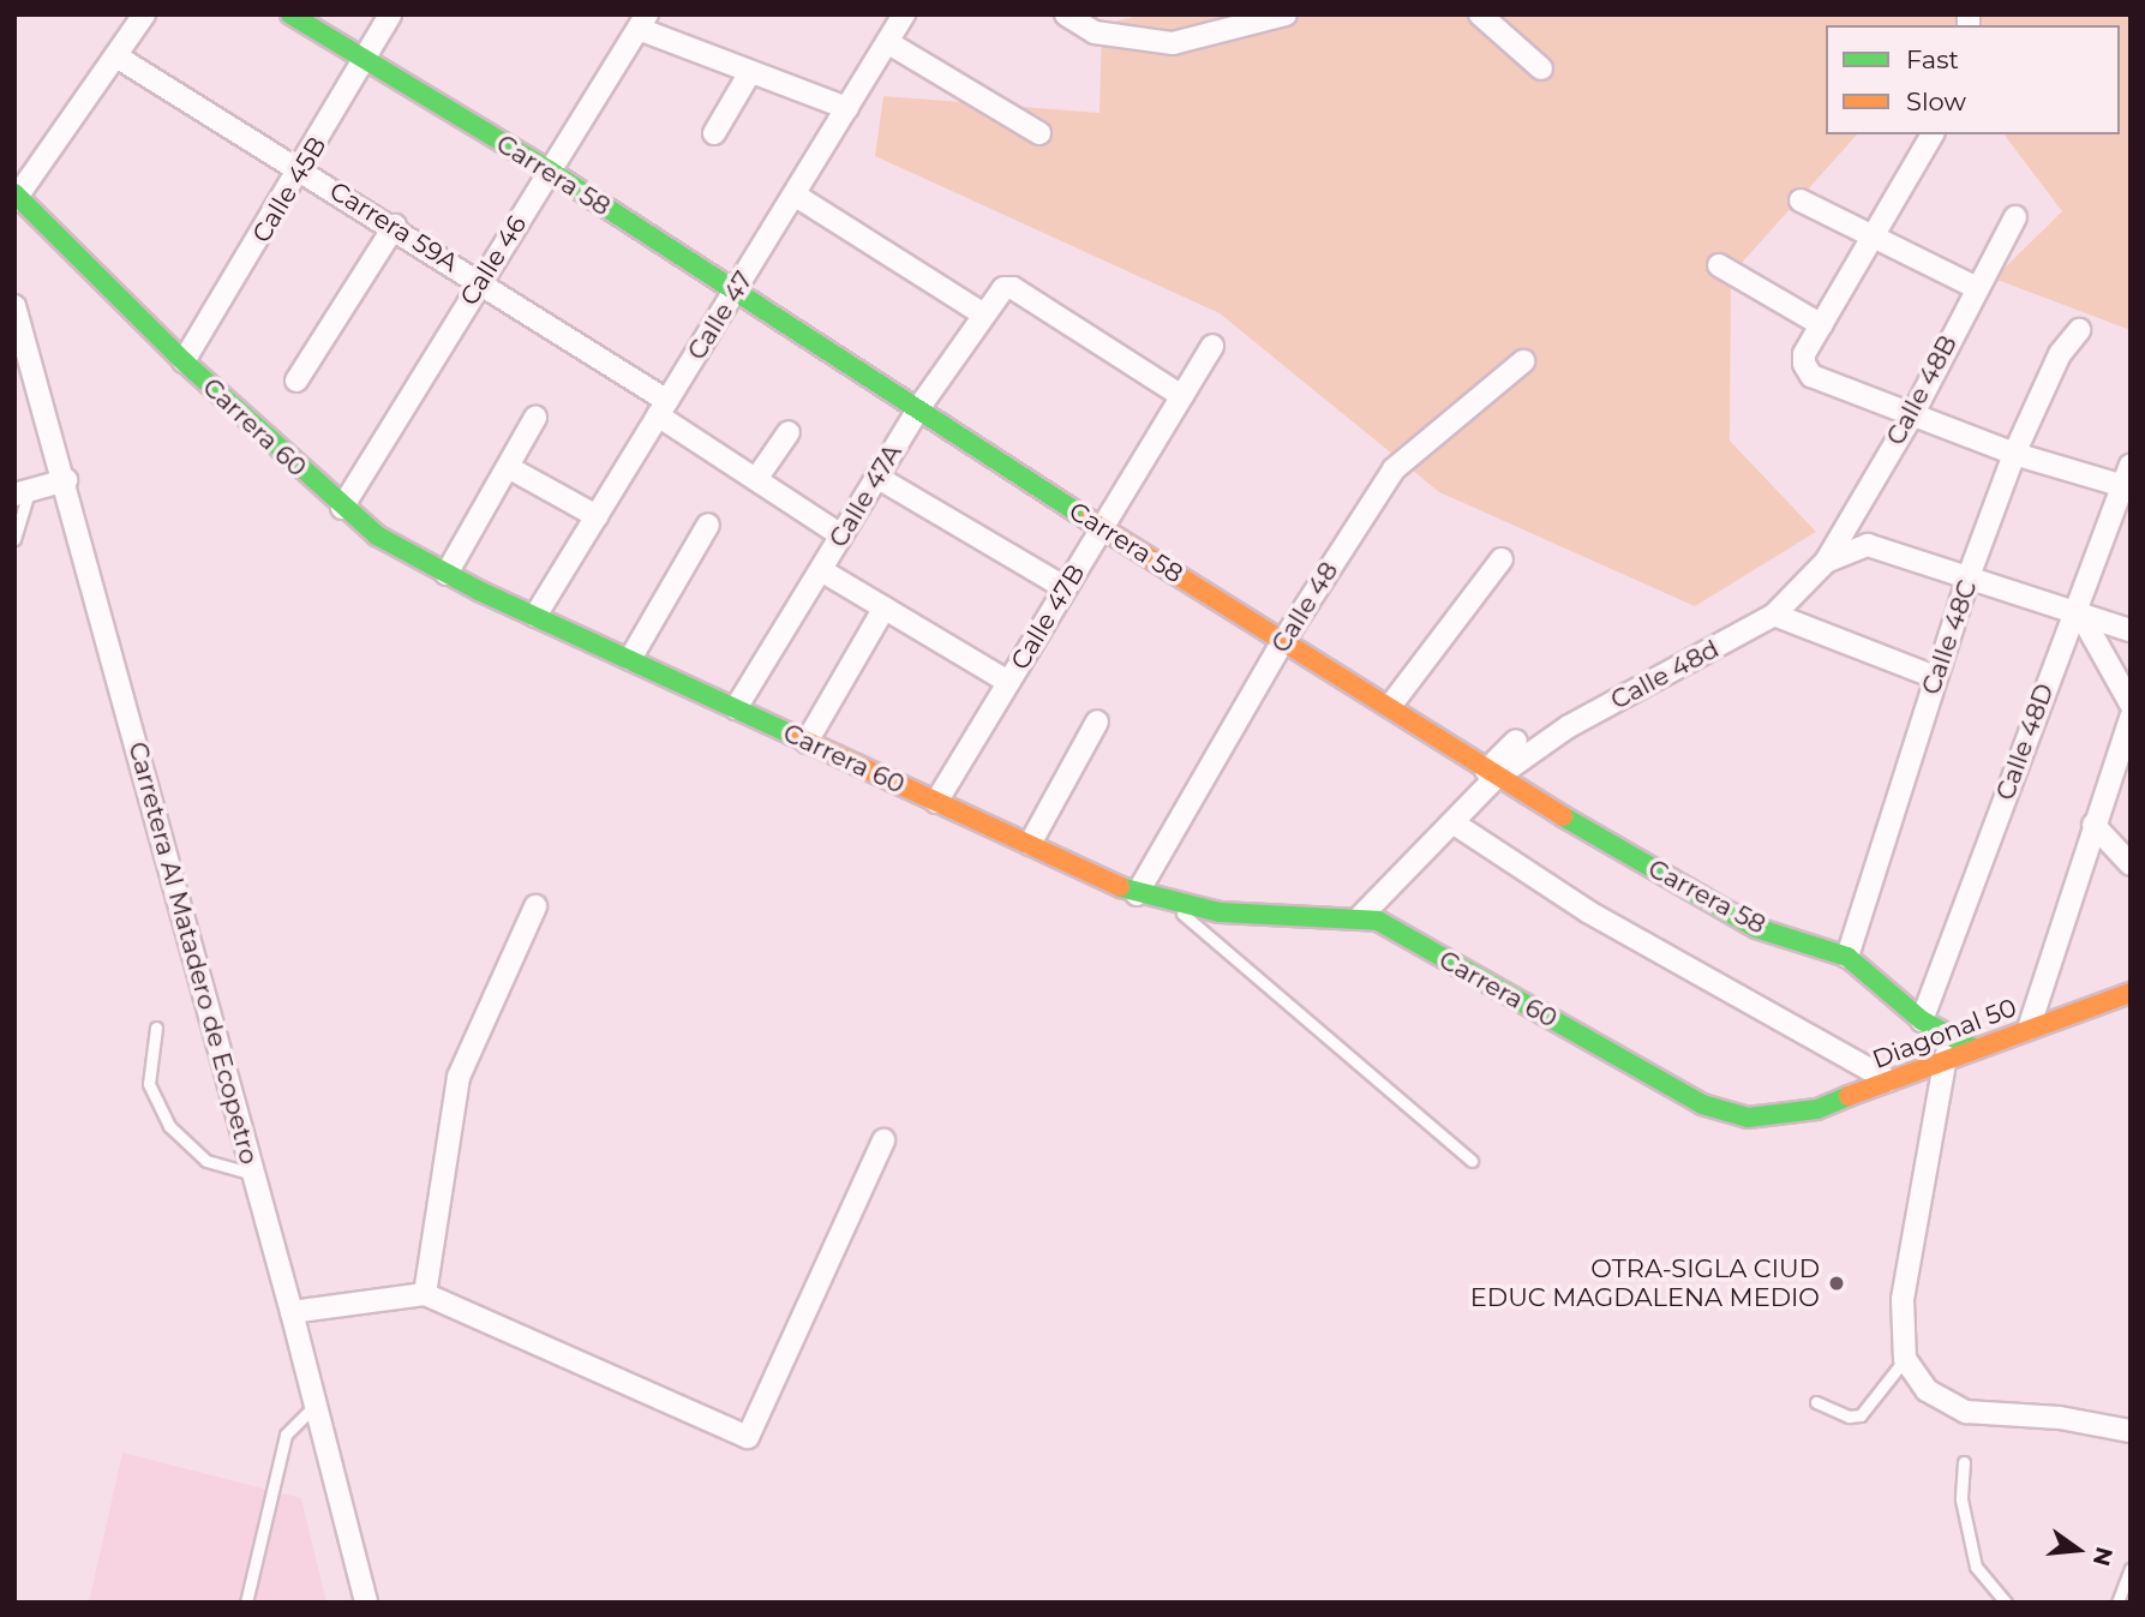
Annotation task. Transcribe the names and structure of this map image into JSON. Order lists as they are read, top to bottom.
{
  "streets": {
    "street": [
      "Carrera 58",
      "Calle 45B",
      "Carrera 59A",
      "Calle 46",
      "Calle 47",
      "Calle 48B",
      "Carrera 60",
      "Calle 47A",
      "Calle 48",
      "Calle 47B",
      "Calle 48C",
      "Calle 48d",
      "Calle 48D",
      "Carretera Al Matadero de Ecopetro",
      "Diagonal 50"
    ]
  },
  "crossings": [
    ["Carrera 58", "Calle 45B"],
    ["Carrera 58", "Calle 46"],
    ["Carrera 58", "Calle 47"],
    ["Carrera 58", "Calle 47A"],
    ["Carrera 58", "Calle 48"],
    ["Carrera 58", "Calle 47B"],
    ["Carrera 58", "Calle 48C"],
    ["Carrera 58", "Calle 48d"],
    ["Carrera 58", "Calle 48D"],
    ["Carrera 58", "Diagonal 50"],
    ["Calle 45B", "Carrera 59A"],
    ["Calle 45B", "Carrera 60"],
    ["Carrera 59A", "Calle 46"],
    ["Carrera 59A", "Calle 47"],
    ["Carrera 59A", "Calle 47A"],
    ["Calle 46", "Carrera 60"],
    ["Calle 47", "Carrera 60"],
    ["Calle 48B", "Calle 48d"],
    ["Carrera 60", "Calle 47A"],
    ["Carrera 60", "Calle 48"],
    ["Carrera 60", "Calle 47B"],
    ["Carrera 60", "Diagonal 50"],
    ["Calle 47A", "Calle 47B"]
  ],
  "places": ["OTRA-SIGLA CIUD EDUC MAGDALENA MEDIO"],
  "legend": ["Fast", "Slow"],
  "north": "right"
}
